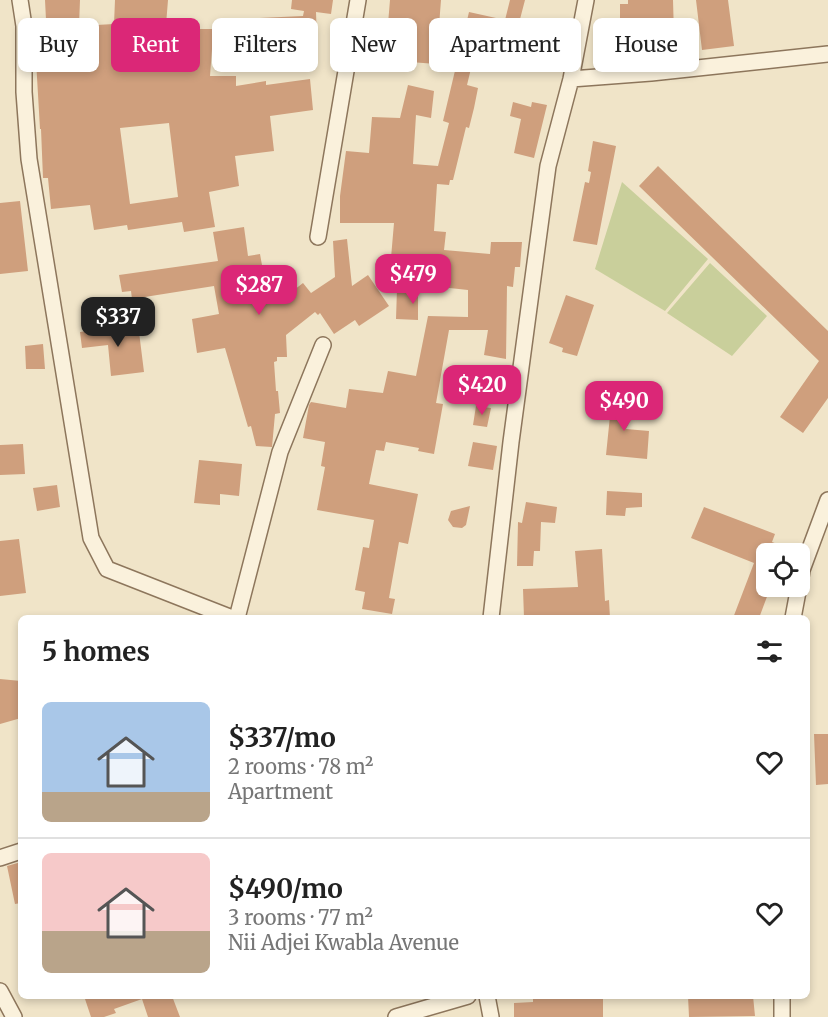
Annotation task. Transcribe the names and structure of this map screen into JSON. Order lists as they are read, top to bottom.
{
  "page": {
    "chip": [
      "Buy",
      "Rent",
      "Filters",
      "New",
      "Apartment",
      "House"
    ],
    "price": [
      "$479",
      "$287",
      "$337",
      "$420",
      "$490"
    ],
    "heading": "5 homes",
    "list": [
      {
        "name": "$337/mo",
        "note": "2 rooms · 78 m² · Apartment"
      },
      {
        "name": "$490/mo",
        "note": "3 rooms · 77 m² · Nii Adjei Kwabla Avenue"
      }
    ]
  }
}
